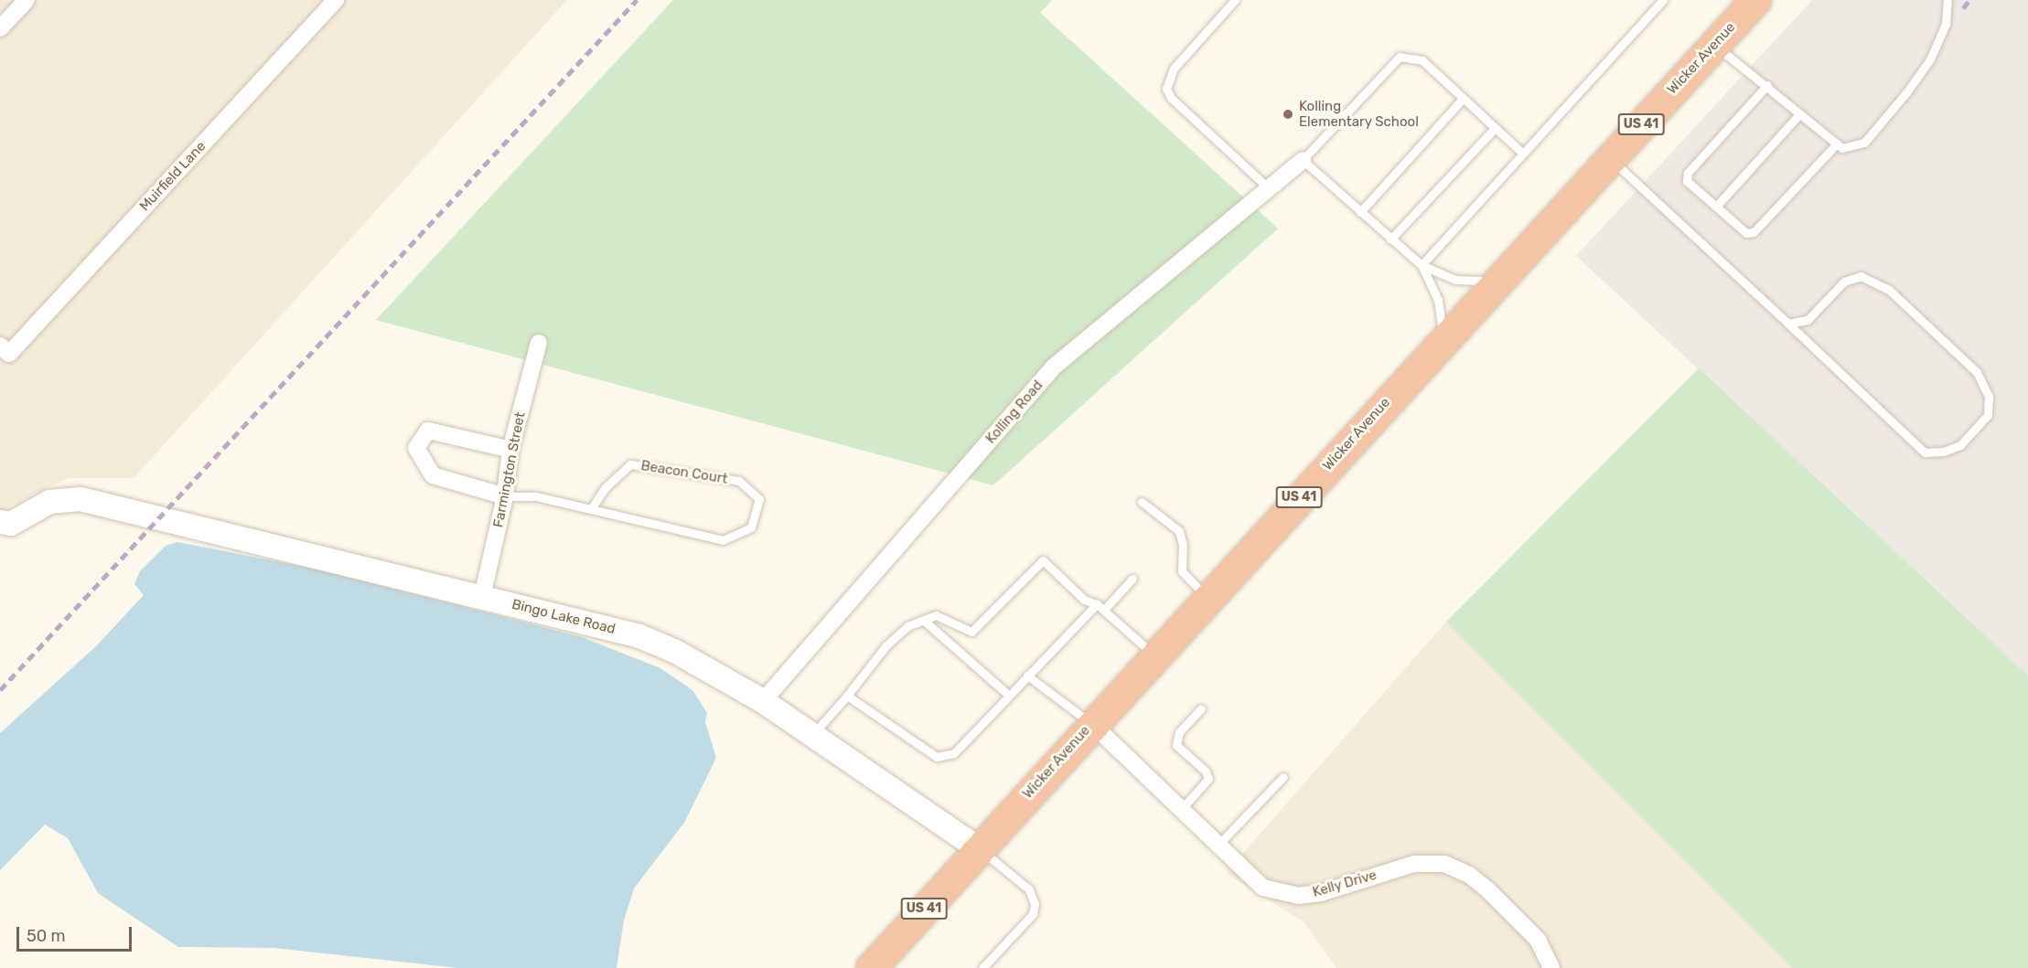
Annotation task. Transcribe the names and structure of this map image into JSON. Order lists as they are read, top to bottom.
{
  "streets": {
    "highway": ["Wicker Avenue", "US 41"],
    "street": [
      "Muirfield Lane",
      "Kolling Road",
      "Farmington Street",
      "Beacon Court",
      "Bingo Lake Road",
      "Kelly Drive"
    ]
  },
  "crossings": [
    ["Wicker Avenue", "Bingo Lake Road"],
    ["Wicker Avenue", "Kelly Drive"],
    ["Kolling Road", "Bingo Lake Road"],
    ["Farmington Street", "Beacon Court"],
    ["Farmington Street", "Bingo Lake Road"]
  ],
  "places": ["Kolling Elementary School"],
  "scale_bar": "50 m"
}
